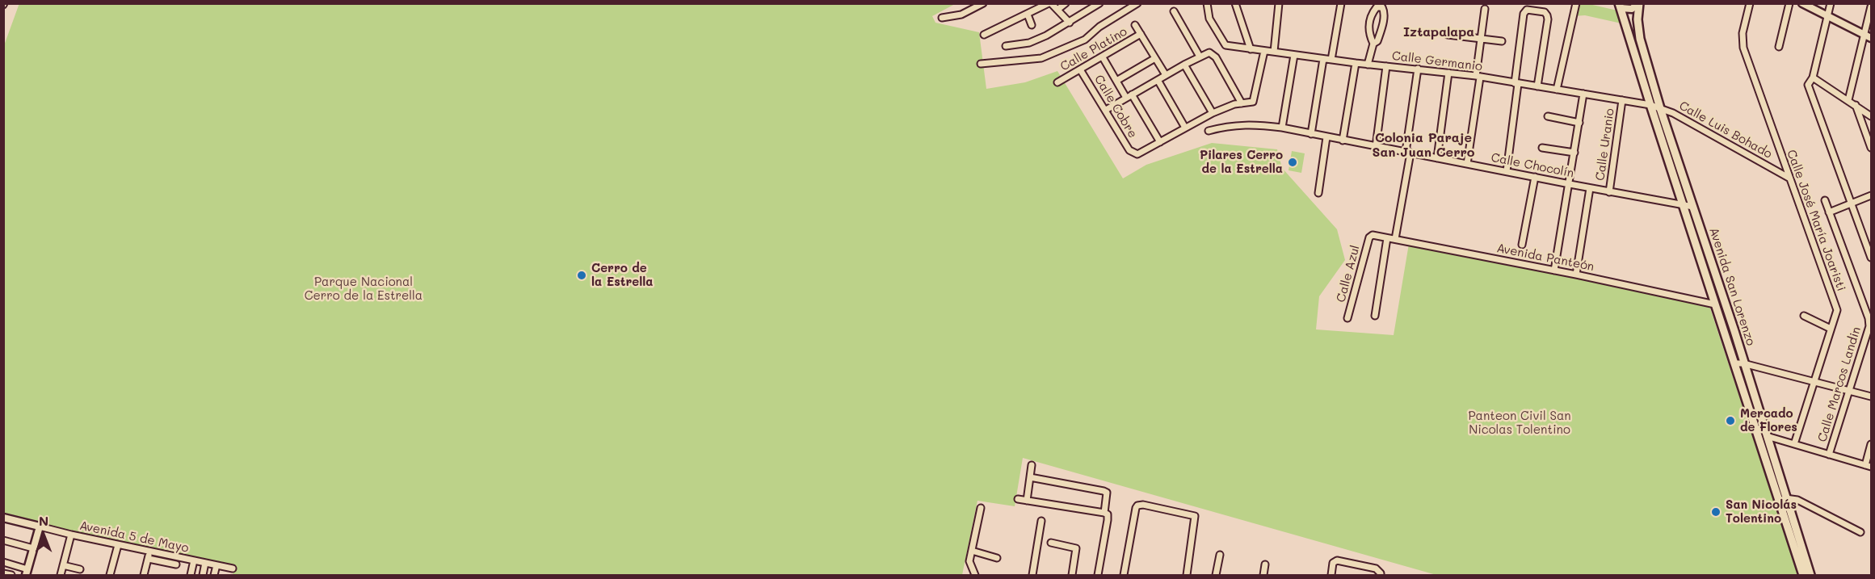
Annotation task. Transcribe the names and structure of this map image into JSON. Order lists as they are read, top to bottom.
{
  "streets": {
    "main road": ["Avenida San Lorenzo"],
    "street": [
      "Calle Platino",
      "Calle Germanio",
      "Calle Cobre",
      "Calle Luis Bohado",
      "Calle Uranio",
      "Calle Chocolín",
      "Calle José María Joaristi",
      "Avenida Panteón",
      "Calle Azul",
      "Calle Marcos Landin",
      "Avenida 5 de Mayo"
    ]
  },
  "crossings": [
    ["Calle Platino", "Calle Cobre"],
    ["Calle Germanio", "Calle Luis Bohado"],
    ["Calle Germanio", "Calle Uranio"],
    ["Calle Germanio", "Avenida San Lorenzo"],
    ["Calle Luis Bohado", "Calle José María Joaristi"],
    ["Calle Luis Bohado", "Avenida San Lorenzo"],
    ["Calle Uranio", "Calle Chocolín"],
    ["Calle Chocolín", "Avenida San Lorenzo"],
    ["Avenida Panteón", "Calle Azul"],
    ["Avenida Panteón", "Avenida San Lorenzo"]
  ],
  "districts": ["Iztapalapa", "Colonia Paraje San Juan Cerro"],
  "parks": ["Parque Nacional Cerro de la Estrella", "Panteon Civil San Nicolas Tolentino"],
  "places": [
    "Pilares Cerro de la Estrella",
    "Cerro de la Estrella",
    "Mercado de Flores",
    "San Nicolás Tolentino"
  ],
  "north": "top"
}
